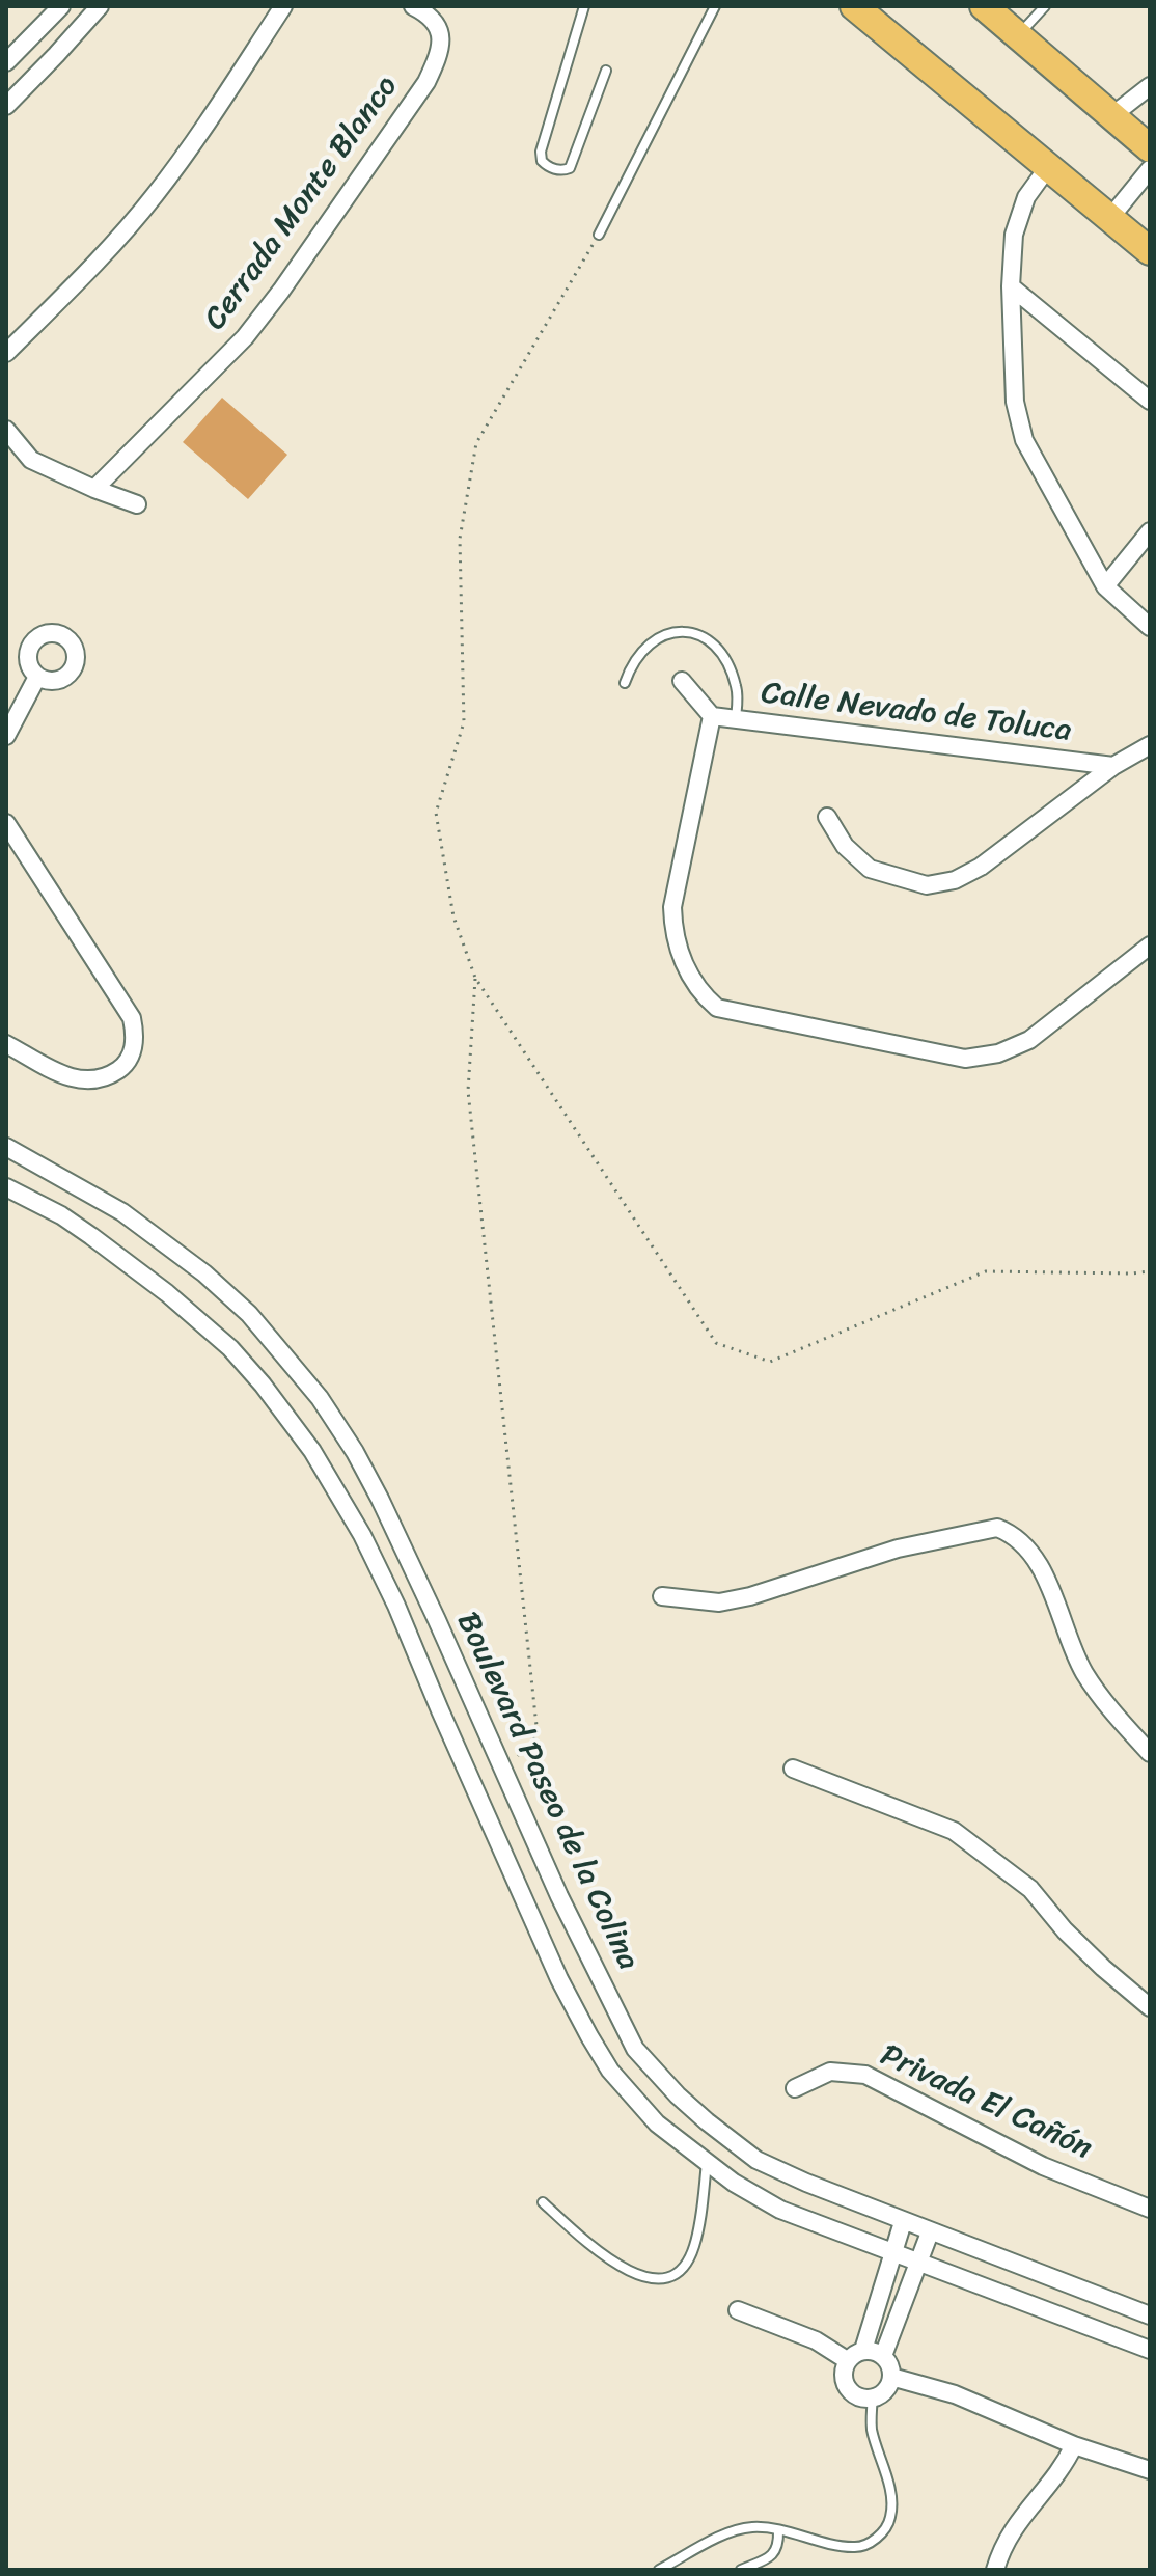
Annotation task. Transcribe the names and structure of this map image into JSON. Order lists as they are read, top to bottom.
{
  "streets": {
    "street": [
      "Cerrada Monte Blanco",
      "Calle Nevado de Toluca",
      "Boulevard Paseo de la Colina",
      "Privada El Cañón"
    ]
  }
}
